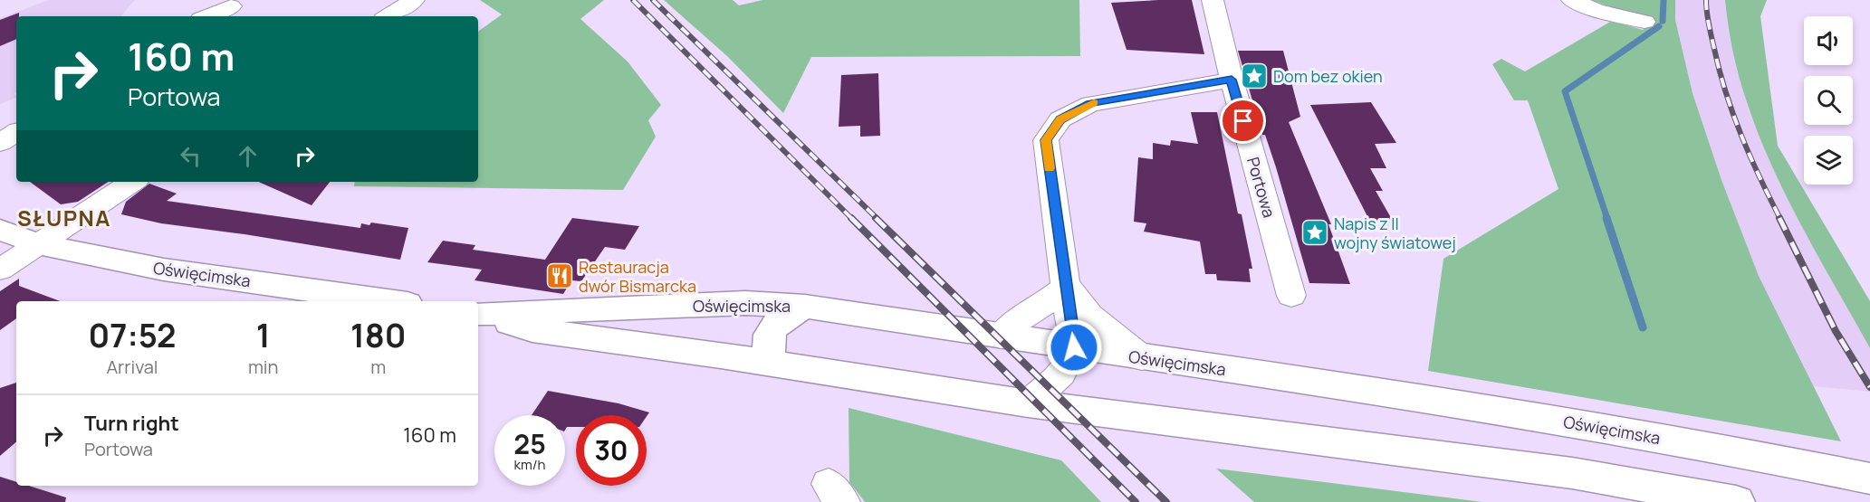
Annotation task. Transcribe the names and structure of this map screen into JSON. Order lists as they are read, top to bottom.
{
  "streets": {
    "main road": ["Oświęcimska"],
    "street": ["Portowa"]
  },
  "districts": ["SŁUPNA"],
  "places": {
    "place": ["Dom bez okien", "Napis z II wojny światowej"],
    "restaurant": ["Restauracja dwór Bismarcka"]
  },
  "page": {
    "turn": ["160 m", "Portowa"],
    "eta": [
      "07:52",
      "Arrival",
      "1",
      "min",
      "180",
      "m"
    ],
    "list": [
      {
        "name": "Turn right",
        "note": "Portowa",
        "value": "160 m"
      }
    ],
    "speed": "25 km/h",
    "limit": "30"
  }
}
